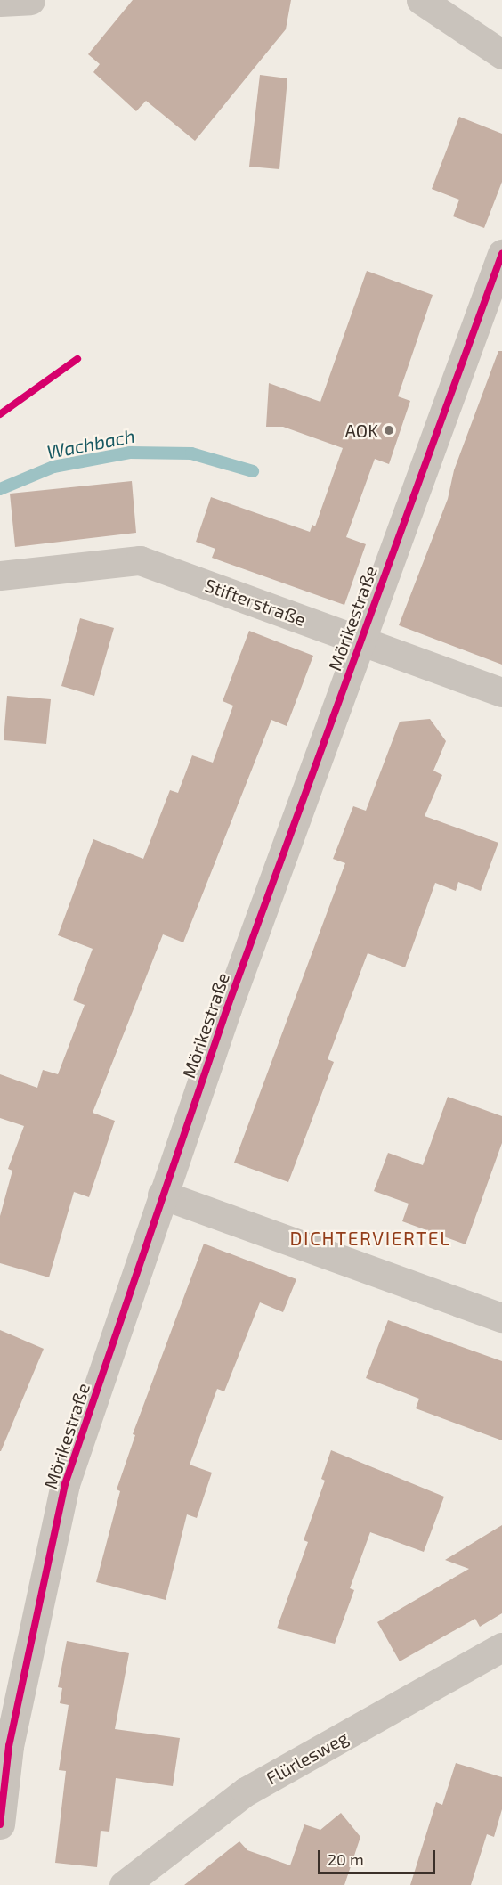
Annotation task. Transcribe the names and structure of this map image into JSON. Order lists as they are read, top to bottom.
{
  "streets": {
    "street": ["Stifterstraße", "Mörikestraße", "Flürlesweg"]
  },
  "crossings": [
    ["Stifterstraße", "Mörikestraße"]
  ],
  "districts": ["DICHTERVIERTEL"],
  "water": ["Wachbach"],
  "places": ["AOK"],
  "scale_bar": "20 m"
}
